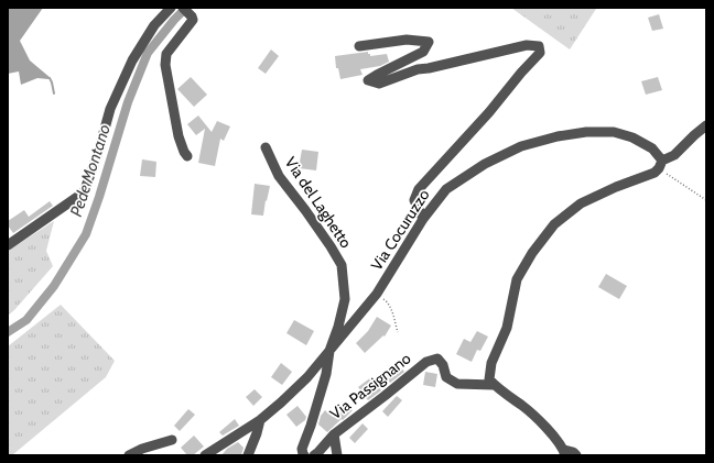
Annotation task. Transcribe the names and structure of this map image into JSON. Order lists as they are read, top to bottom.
{
  "streets": {
    "street": ["Via del Laghetto", "Via Cocuruzzo", "Via Passignano"]
  },
  "crossings": [
    ["Via del Laghetto", "Via Cocuruzzo"],
    ["Via del Laghetto", "Via Passignano"],
    ["Via Cocuruzzo", "Via Passignano"]
  ],
  "water": ["Pede Montano"]
}
